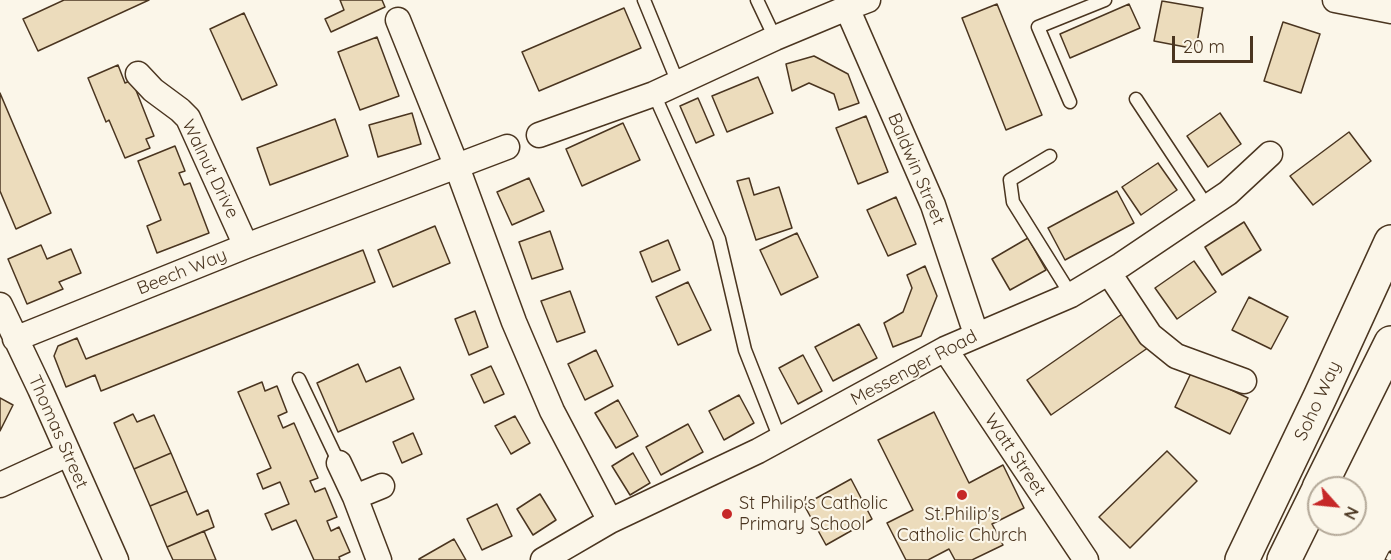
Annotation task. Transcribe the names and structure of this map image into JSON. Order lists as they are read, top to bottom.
{
  "streets": {
    "main road": ["Soho Way"],
    "street": [
      "Walnut Drive",
      "Baldwin Street",
      "Beech Way",
      "Messenger Road",
      "Thomas Street",
      "Watt Street"
    ]
  },
  "crossings": [
    ["Walnut Drive", "Beech Way"],
    ["Baldwin Street", "Messenger Road"],
    ["Beech Way", "Thomas Street"],
    ["Messenger Road", "Watt Street"]
  ],
  "places": ["St.Philip's Catholic Church", "St Philip's Catholic Primary School"],
  "scale_bar": "20 m",
  "north": "bottom right"
}
